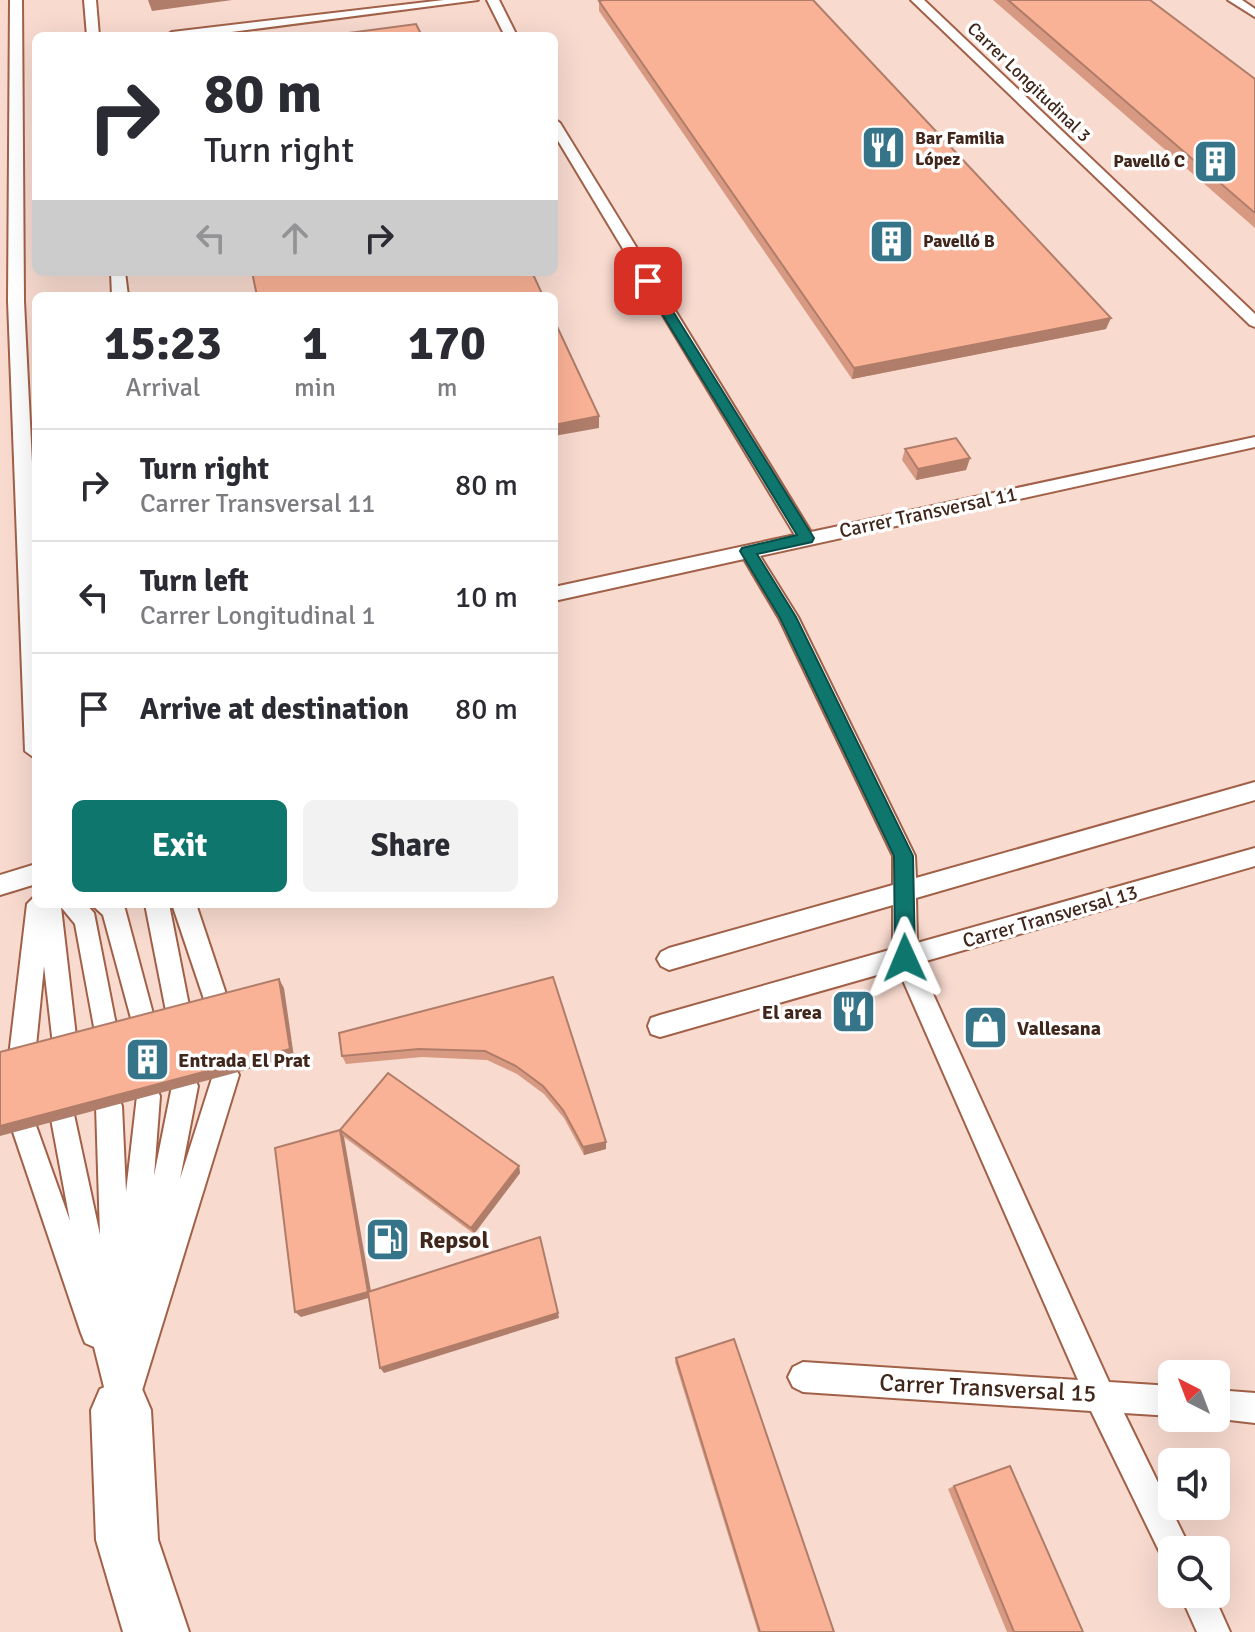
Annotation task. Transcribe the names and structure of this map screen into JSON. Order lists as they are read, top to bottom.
{
  "streets": {
    "lane": [
      "Carrer Longitudinal 3",
      "Carrer Transversal 11",
      "Carrer Transversal 13",
      "Carrer Transversal 15"
    ]
  },
  "places": {
    "restaurant": ["Bar Familia López", "El area"],
    "building": ["Pavelló C", "Pavelló B", "Entrada El Prat"],
    "shop": ["Vallesana"],
    "fuel station": ["Repsol"]
  },
  "north": "top left",
  "page": {
    "turn": ["80 m", "Turn right"],
    "eta": [
      "15:23",
      "Arrival",
      "1",
      "min",
      "170",
      "m"
    ],
    "list": [
      {
        "name": "Turn right",
        "note": "Carrer Transversal 11",
        "value": "80 m"
      },
      {
        "name": "Turn left",
        "note": "Carrer Longitudinal 1",
        "value": "10 m"
      },
      {
        "name": "Arrive at destination",
        "value": "80 m"
      }
    ],
    "buttons": ["Exit", "Share"]
  }
}
